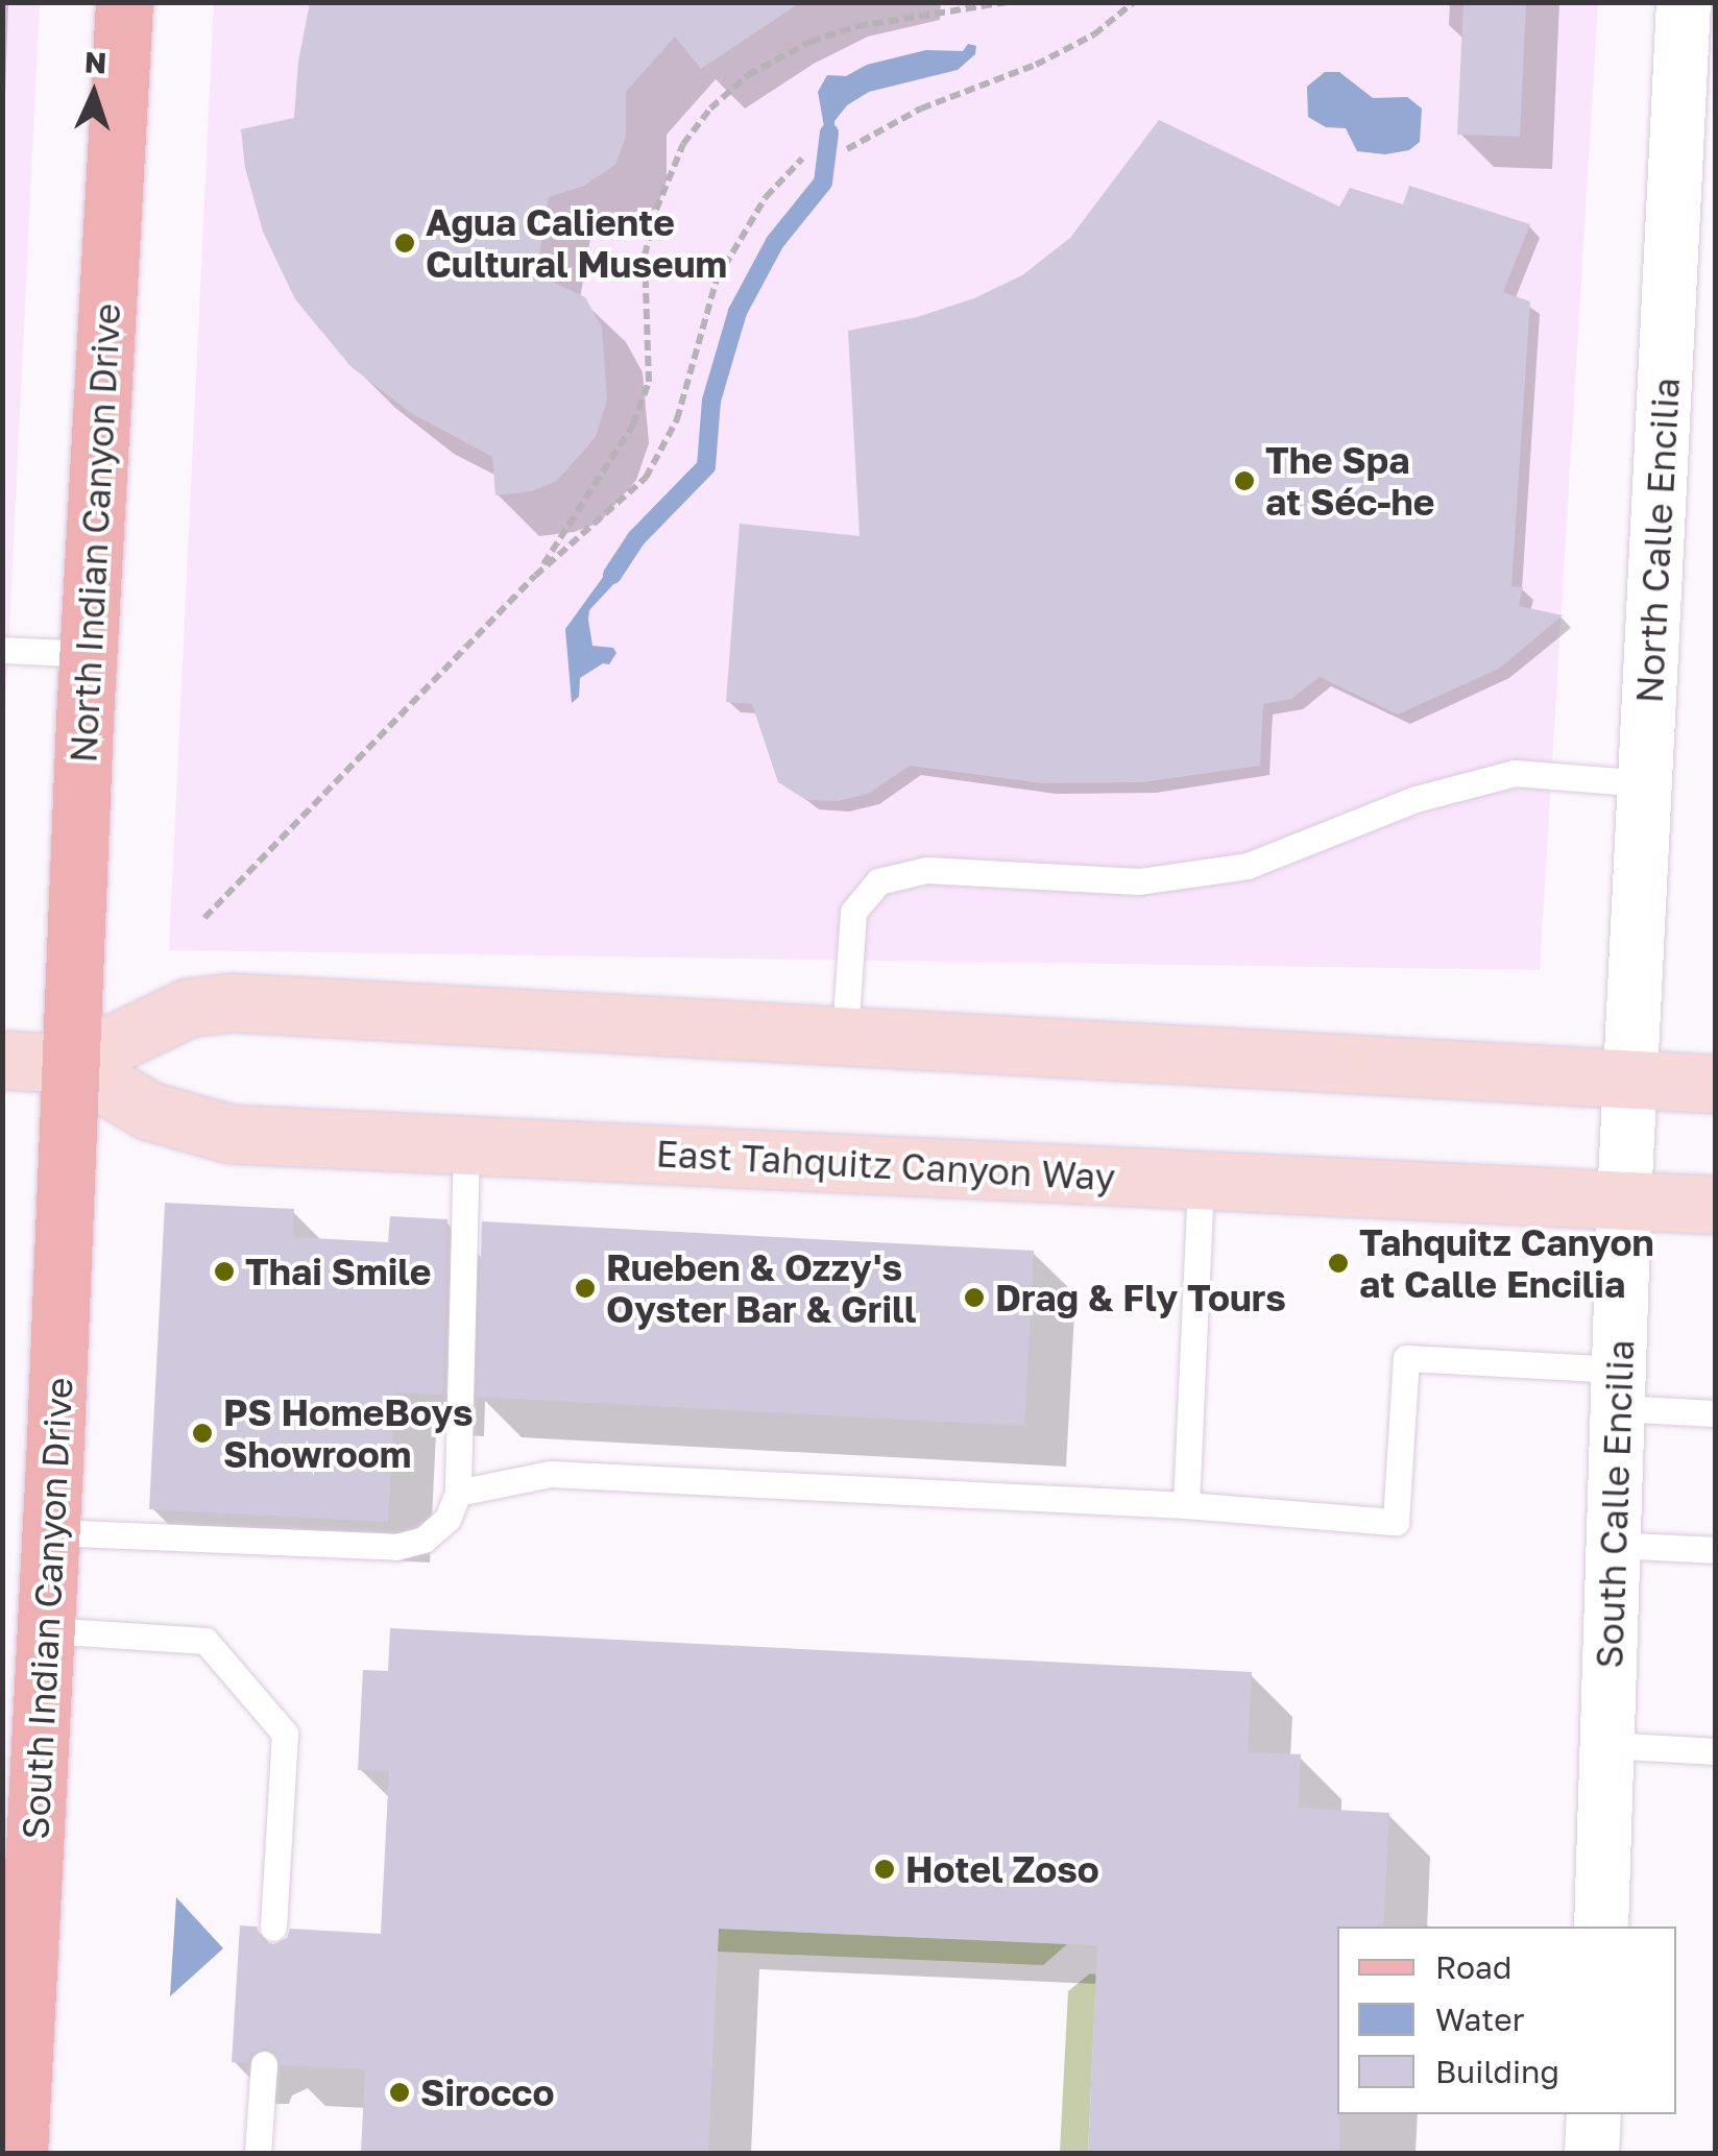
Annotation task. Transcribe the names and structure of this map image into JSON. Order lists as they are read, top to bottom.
{
  "streets": {
    "main road": ["North Indian Canyon Drive", "East Tahquitz Canyon Way", "South Indian Canyon Drive"],
    "street": ["North Calle Encilia", "South Calle Encilia"]
  },
  "crossings": [
    ["North Indian Canyon Drive", "East Tahquitz Canyon Way"],
    ["North Indian Canyon Drive", "South Indian Canyon Drive"],
    ["North Calle Encilia", "East Tahquitz Canyon Way"],
    ["North Calle Encilia", "South Calle Encilia"],
    ["East Tahquitz Canyon Way", "South Calle Encilia"],
    ["East Tahquitz Canyon Way", "South Indian Canyon Drive"]
  ],
  "places": [
    "Agua Caliente Cultural Museum",
    "The Spa at Séc-he",
    "Tahquitz Canyon at Calle Encilia",
    "Thai Smile",
    "Rueben & Ozzy's Oyster Bar & Grill",
    "Drag & Fly Tours",
    "PS HomeBoys Showroom",
    "Hotel Zoso",
    "Sirocco"
  ],
  "legend": ["Road", "Water", "Building"],
  "north": "top"
}
